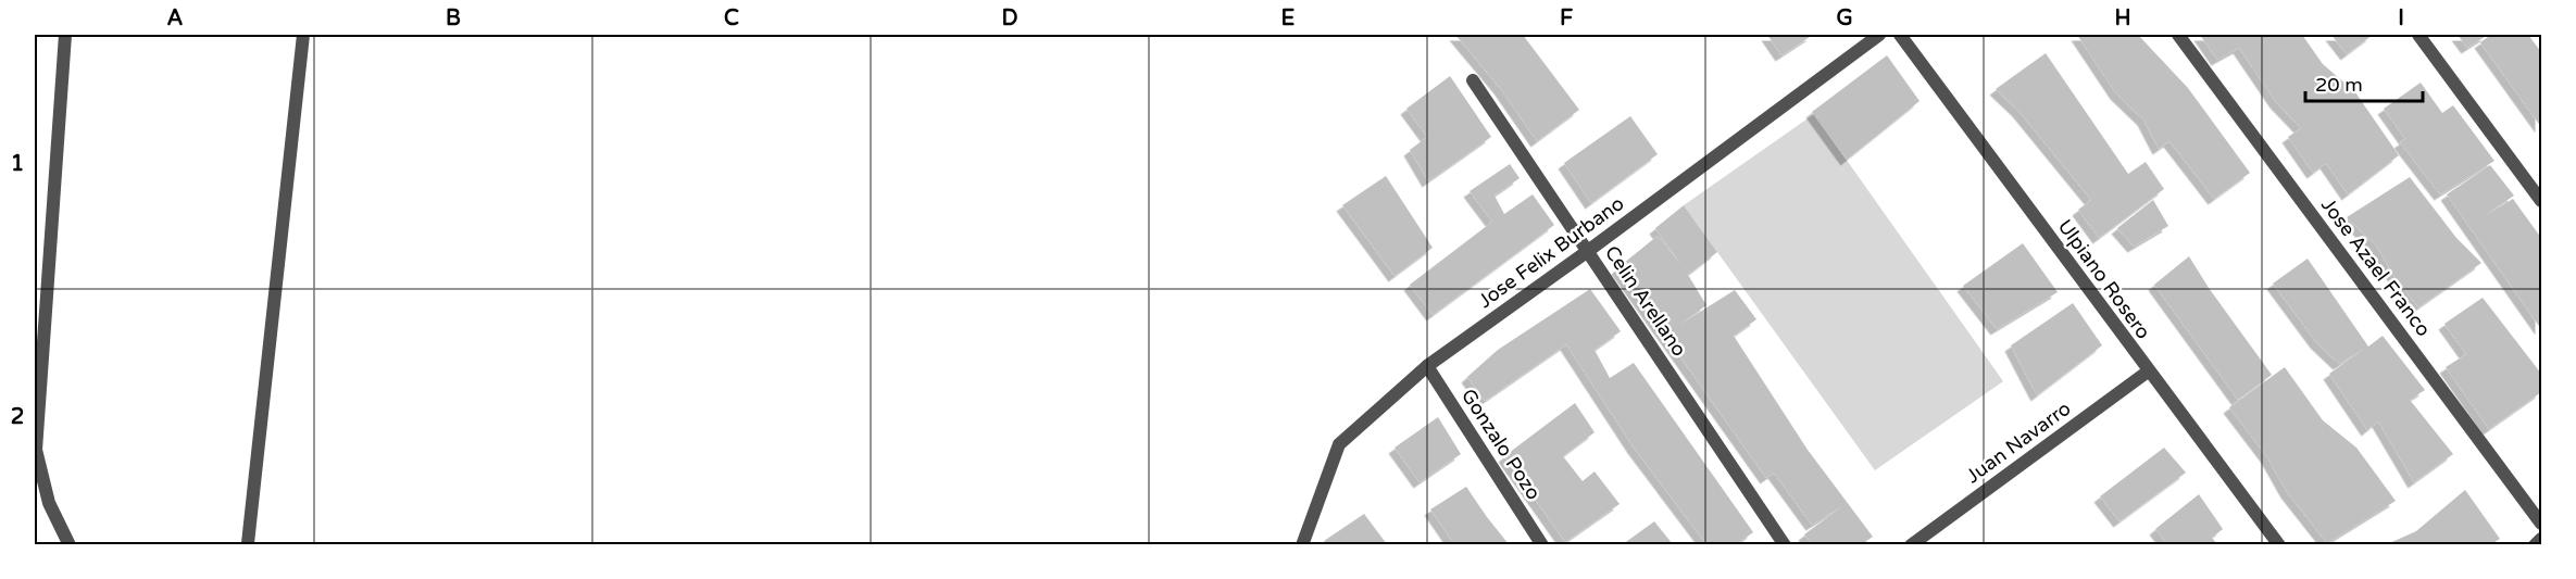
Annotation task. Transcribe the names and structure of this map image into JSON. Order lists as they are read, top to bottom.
{
  "streets": {
    "street": [
      "Jose Felix Burbano",
      "Jose Azael Franco",
      "Ulpiano Rosero",
      "Celin Arellano",
      "Juan Navarro",
      "Gonzalo Pozo"
    ]
  },
  "crossings": [
    ["Jose Felix Burbano", "Celin Arellano"],
    ["Jose Felix Burbano", "Gonzalo Pozo"],
    ["Ulpiano Rosero", "Juan Navarro"]
  ],
  "scale_bar": "20 m",
  "grid": {
    "columns": [
      "A",
      "B",
      "C",
      "D",
      "E",
      "F",
      "G",
      "H",
      "I"
    ],
    "rows": ["1", "2"]
  }
}
